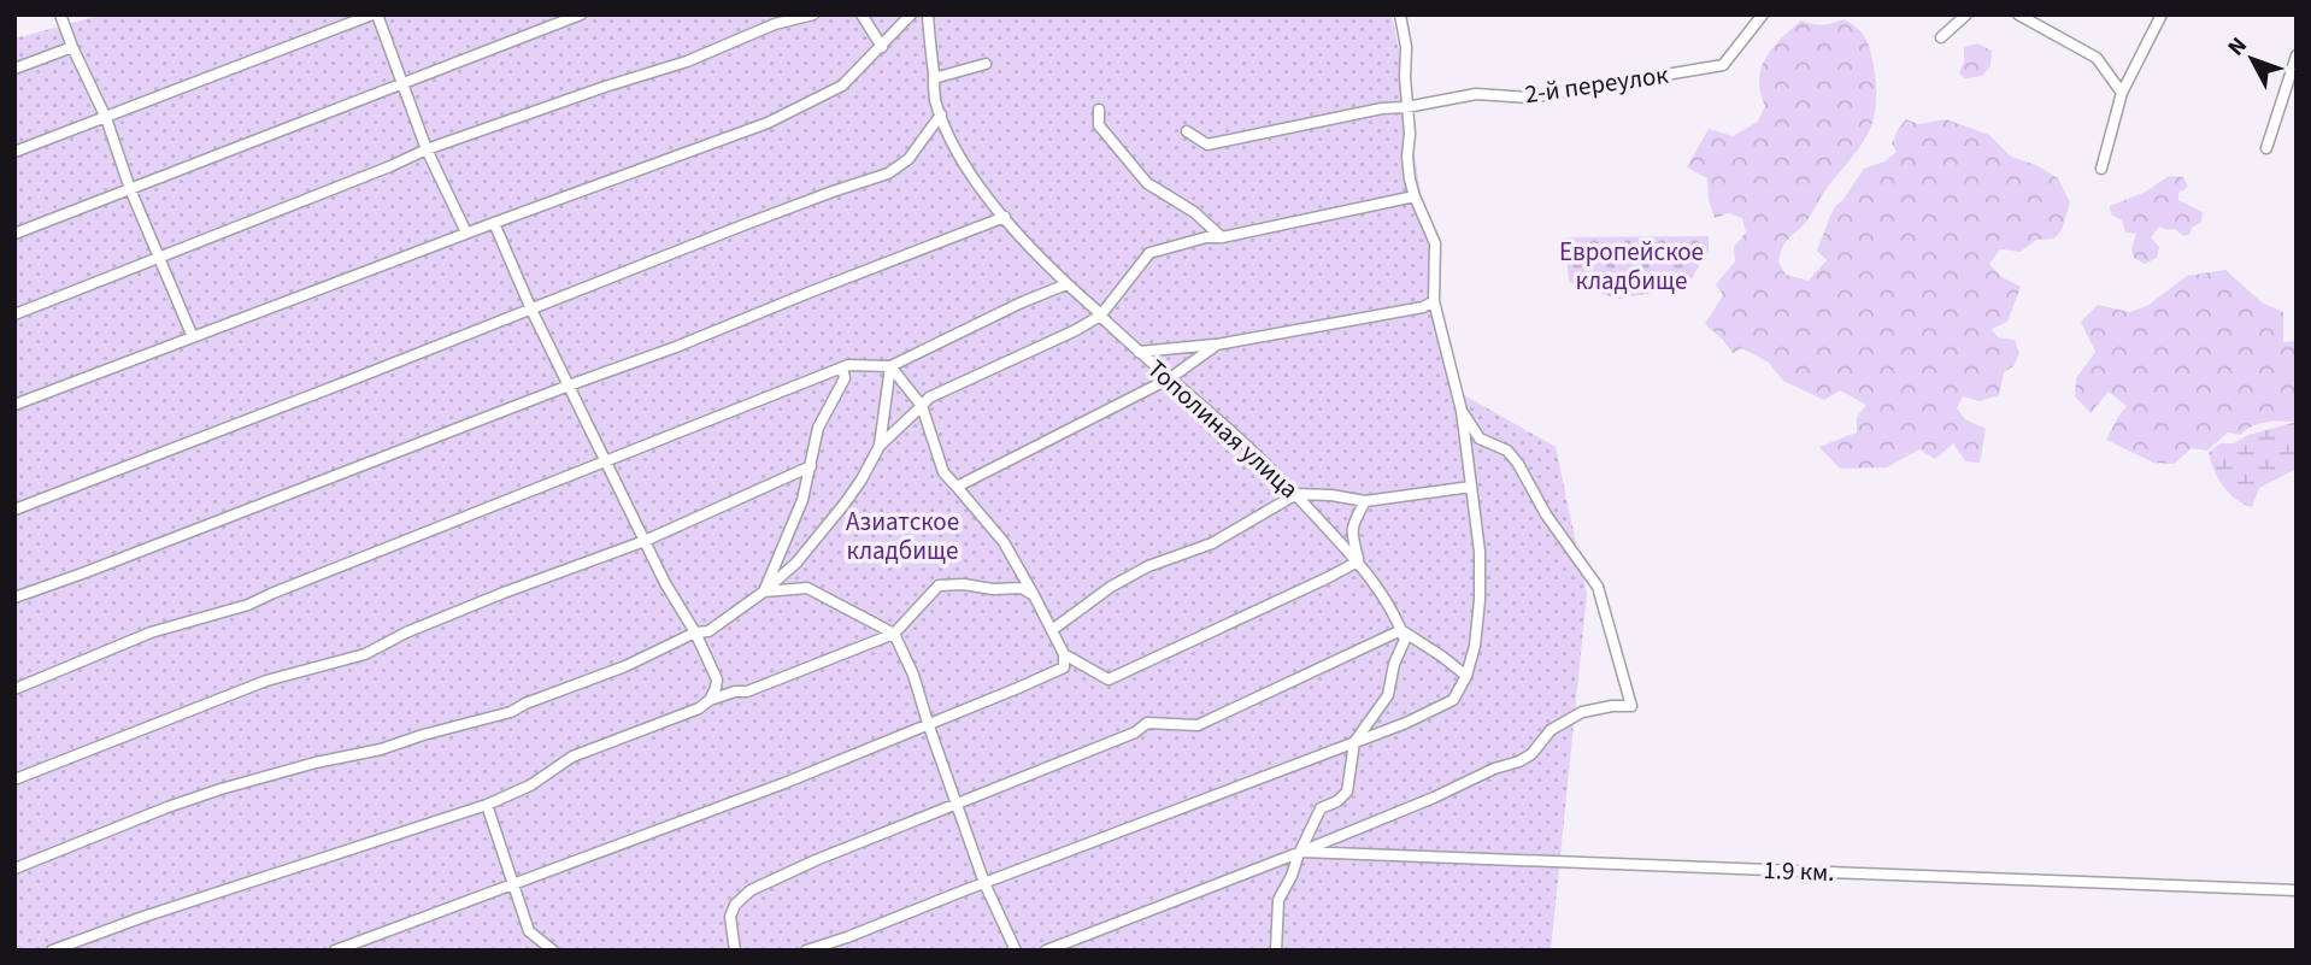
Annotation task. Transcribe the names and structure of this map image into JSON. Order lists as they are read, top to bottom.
{
  "streets": {
    "street": ["2-й переулок", "Тополиная улица", "1.9 км."]
  },
  "parks": ["Европейское кладбище", "Азиатское кладбище"],
  "north": "top left"
}
